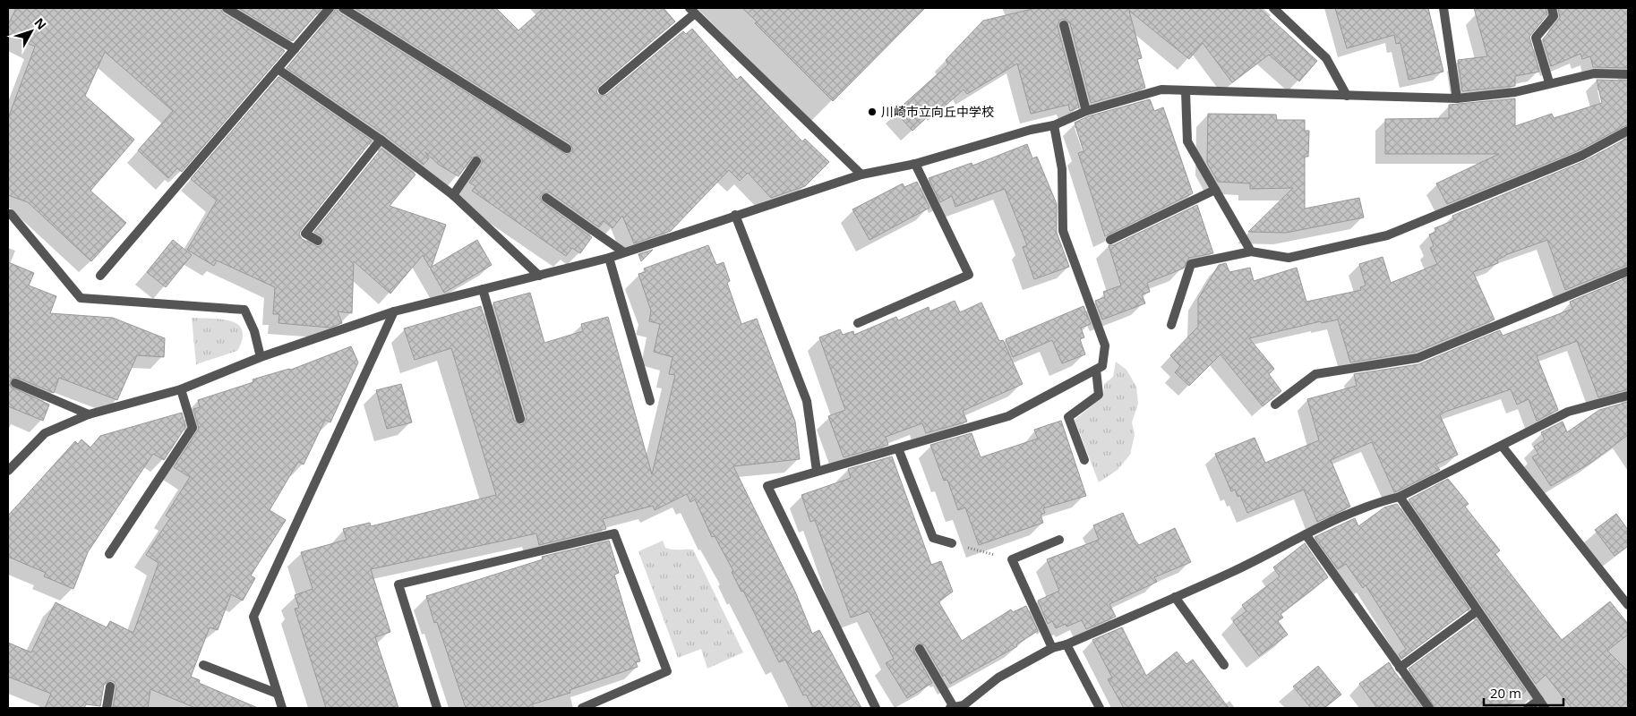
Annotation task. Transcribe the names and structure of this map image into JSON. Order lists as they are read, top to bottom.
{
  "places": ["川崎市立向丘中学校"],
  "scale_bar": "20 m",
  "north": "top right"
}
